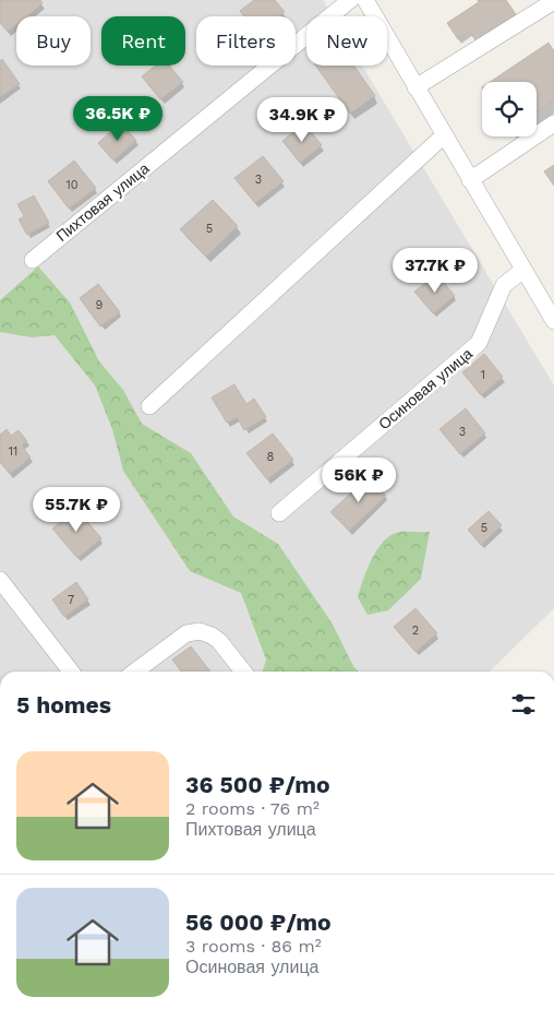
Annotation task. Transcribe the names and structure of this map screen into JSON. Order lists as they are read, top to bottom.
{
  "streets": {
    "street": ["Пихтовая улица", "Осиновая улица"]
  },
  "house_numbers": [
    "3",
    "10",
    "5",
    "9",
    "1",
    "3",
    "11",
    "8",
    "5",
    "7",
    "2"
  ],
  "page": {
    "chip": [
      "Buy",
      "Rent",
      "Filters",
      "New"
    ],
    "price": [
      "36.5K ₽",
      "34.9K ₽",
      "37.7K ₽",
      "56K ₽",
      "55.7K ₽"
    ],
    "heading": "5 homes",
    "list": [
      {
        "name": "36 500 ₽/mo",
        "note": "2 rooms · 76 m² · Пихтовая улица"
      },
      {
        "name": "56 000 ₽/mo",
        "note": "3 rooms · 86 m² · Осиновая улица"
      }
    ]
  }
}
